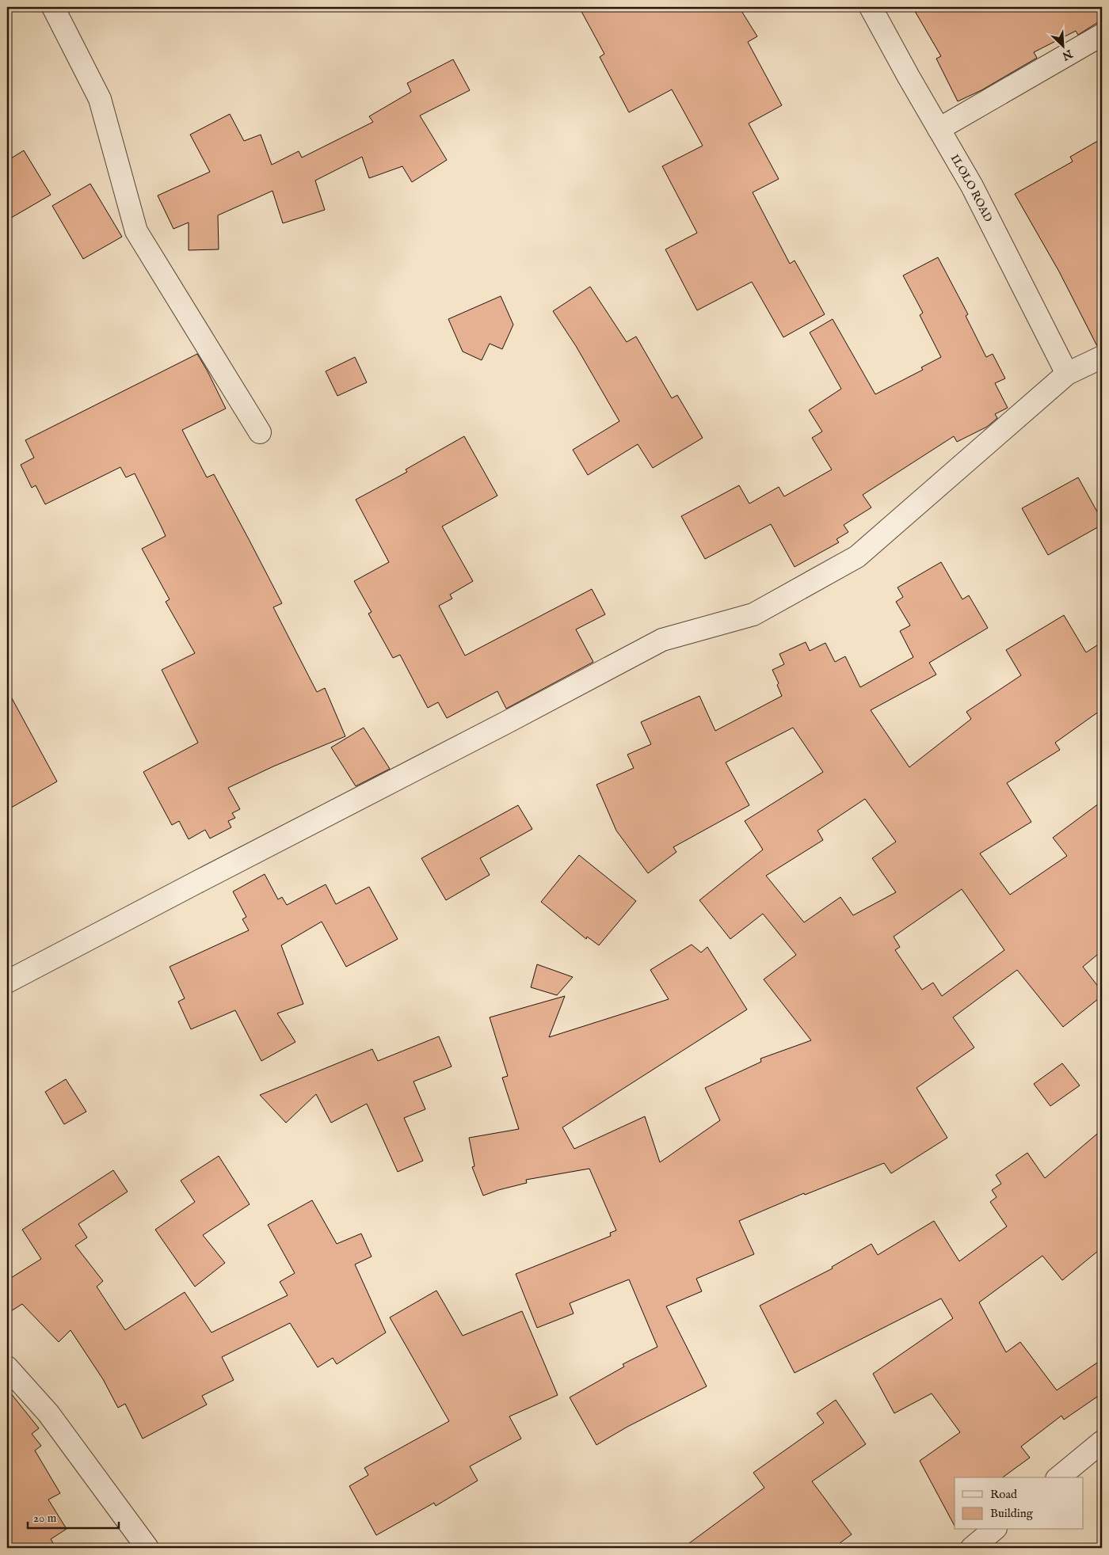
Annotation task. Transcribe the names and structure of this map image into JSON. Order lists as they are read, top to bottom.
{
  "streets": {
    "street": ["ILOLO ROAD"]
  },
  "legend": ["Road", "Building"],
  "scale_bar": "20 m",
  "north": "bottom right"
}
